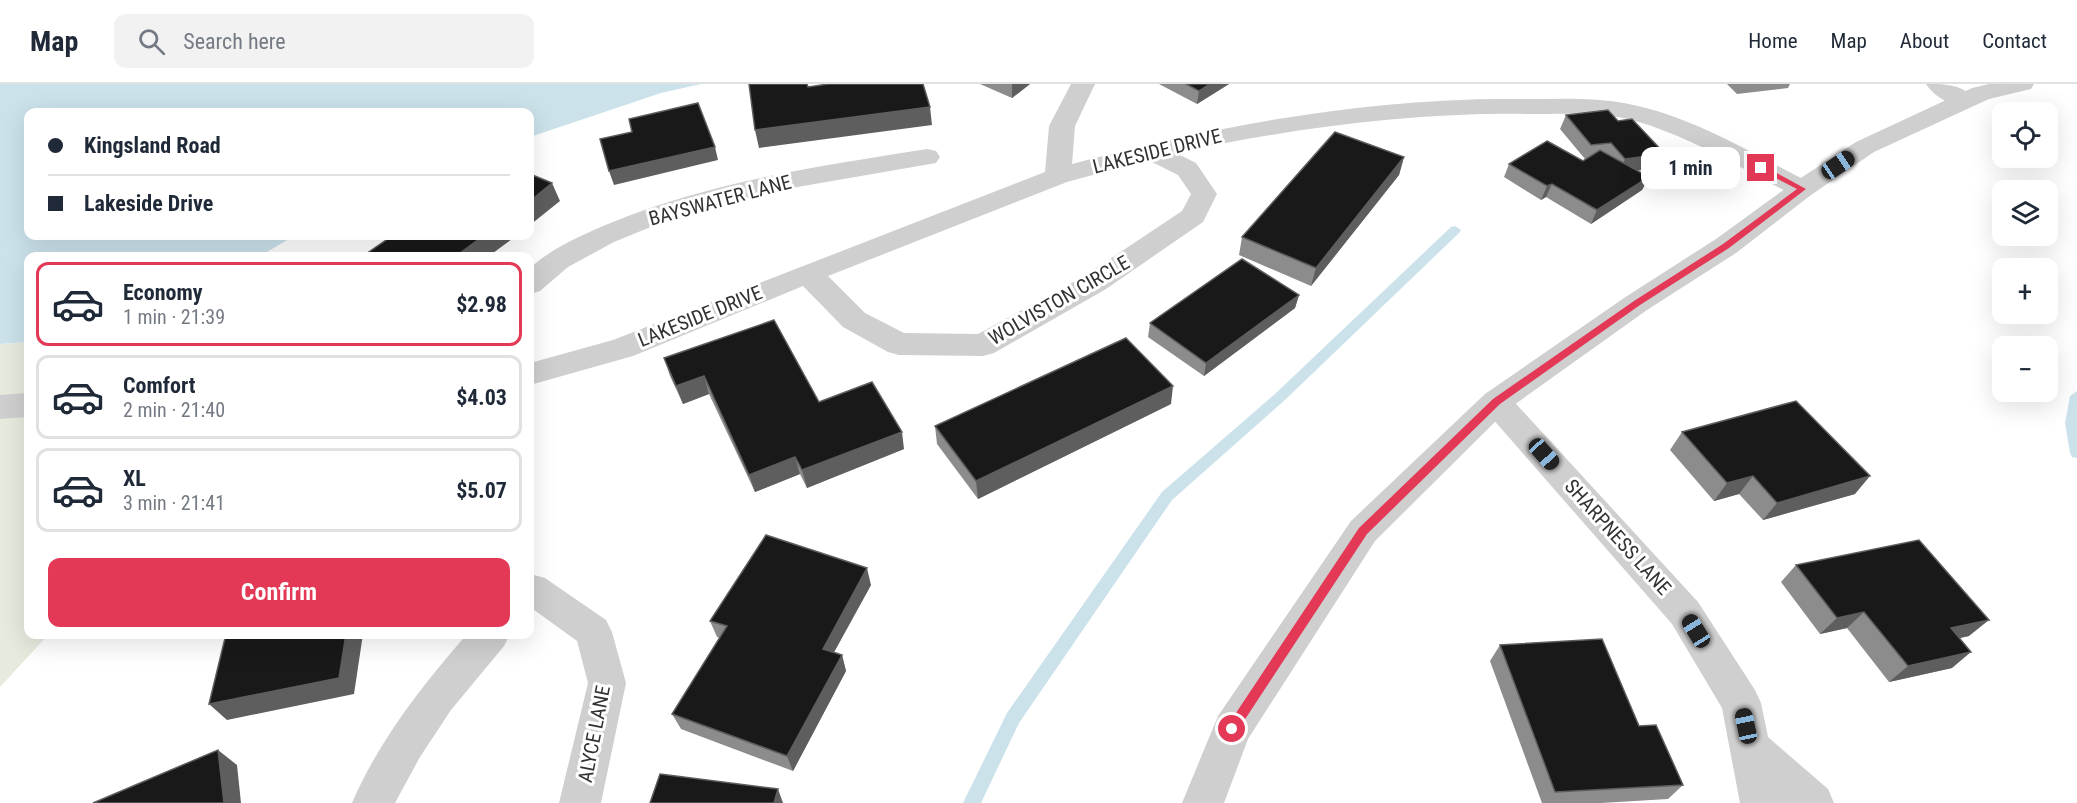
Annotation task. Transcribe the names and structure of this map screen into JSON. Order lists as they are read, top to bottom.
{
  "streets": {
    "street": [
      "LAKESIDE DRIVE",
      "BAYSWATER LANE",
      "WOLVISTON CIRCLE",
      "SHARPNESS LANE",
      "ALYCE LANE"
    ]
  },
  "crossings": [
    ["LAKESIDE DRIVE", "WOLVISTON CIRCLE"]
  ],
  "page": {
    "header": "Map",
    "search": "Search here",
    "nav": [
      "Home",
      "Map",
      "About",
      "Contact"
    ],
    "map_buttons": ["+", "−"],
    "banner": ["Kingsland Road", "Lakeside Drive"],
    "bubble": "1 min",
    "list": [
      {
        "name": "Economy",
        "note": "1 min · 21:39",
        "value": "$2.98"
      },
      {
        "name": "Comfort",
        "note": "2 min · 21:40",
        "value": "$4.03"
      },
      {
        "name": "XL",
        "note": "3 min · 21:41",
        "value": "$5.07"
      }
    ],
    "buttons": "Confirm"
  }
}
